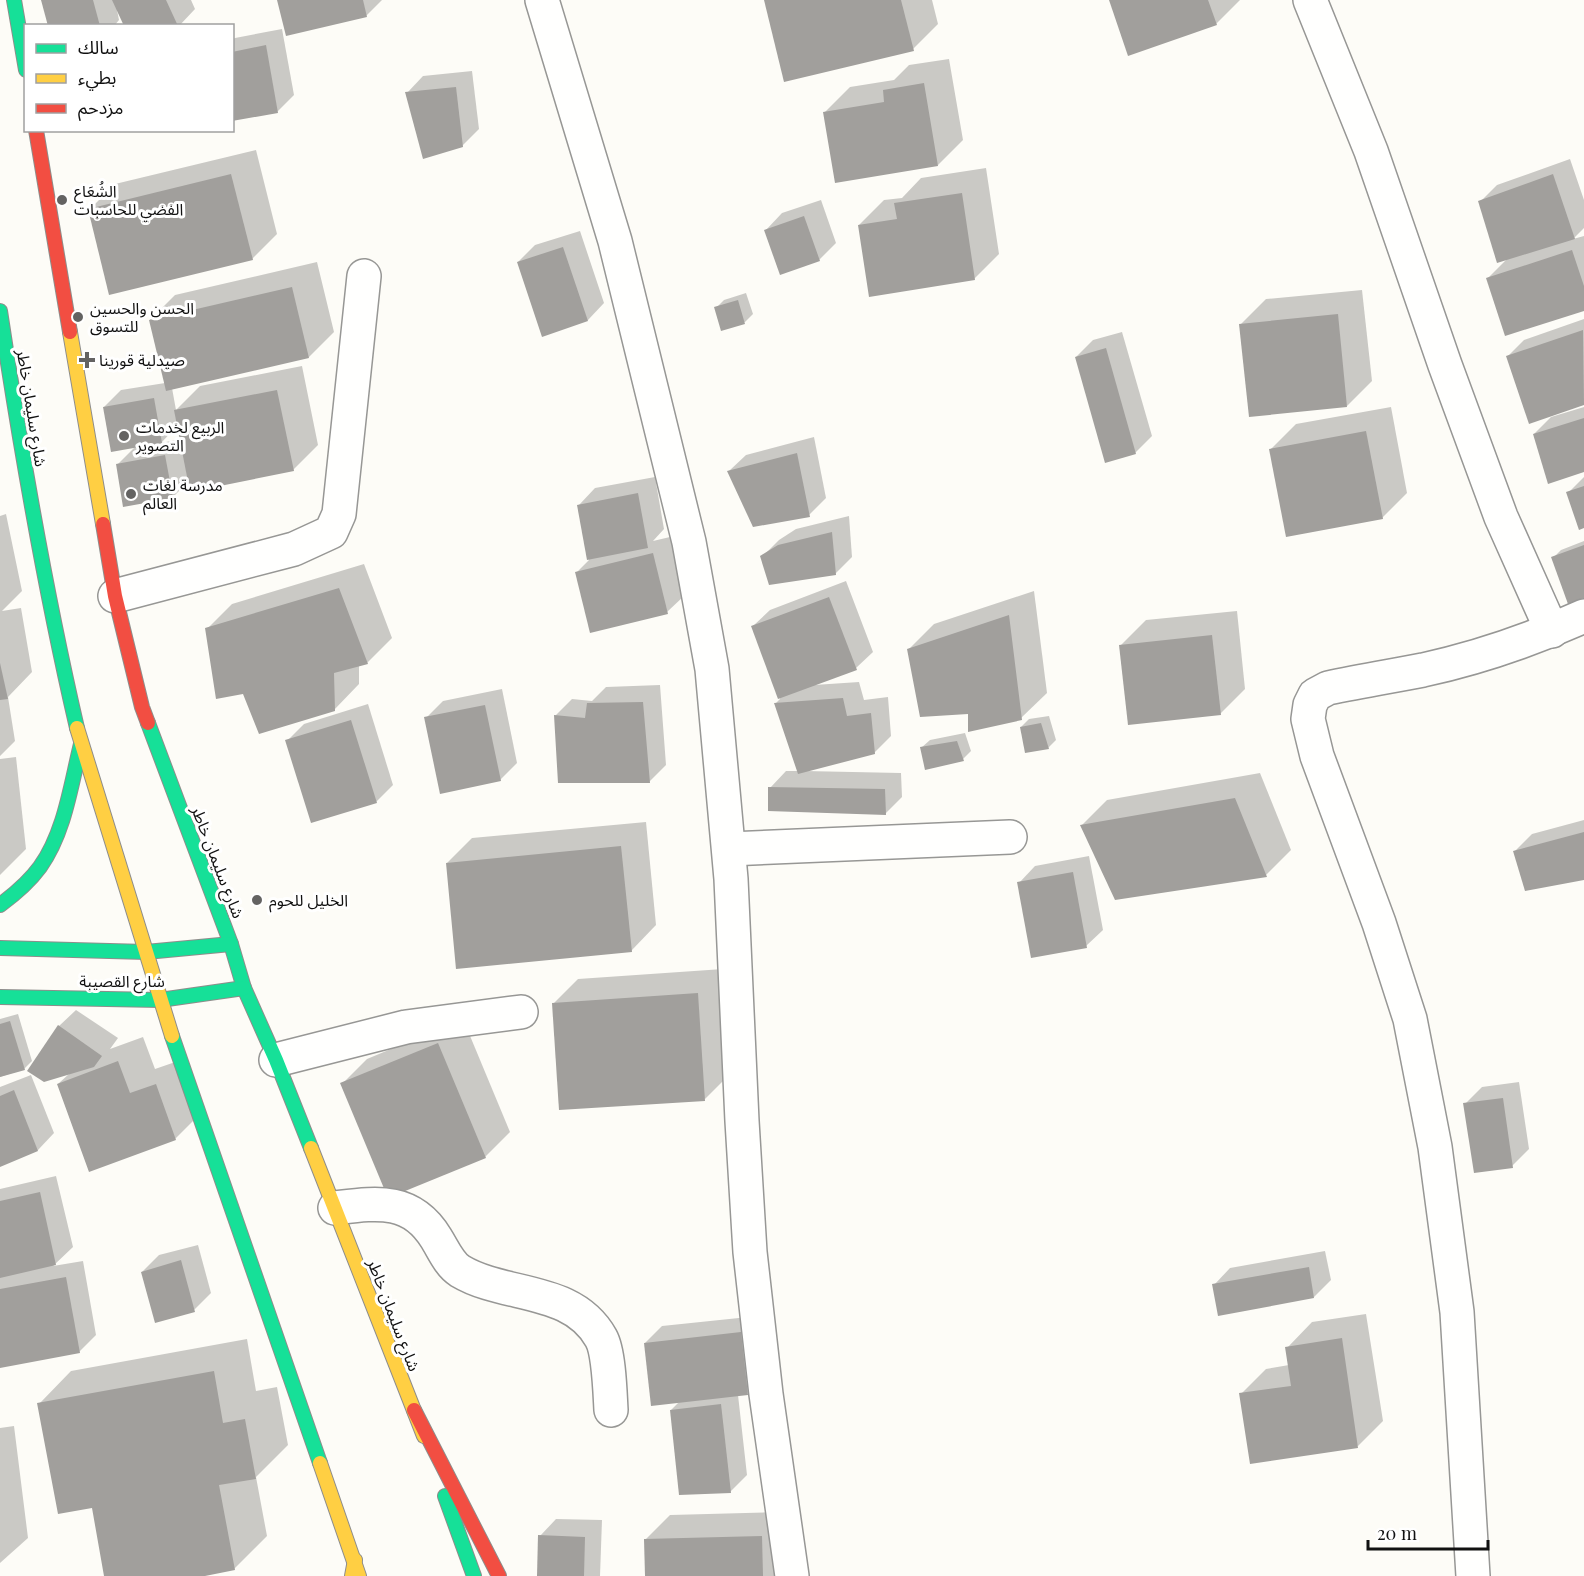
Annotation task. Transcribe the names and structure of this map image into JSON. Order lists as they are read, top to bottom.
{
  "streets": {
    "main road": ["شارع سليمان خاطر", "شارع القصيبة"]
  },
  "crossings": [
    ["شارع سليمان خاطر", "شارع القصيبة"]
  ],
  "places": {
    "other": [
      "الشُعَاع الفضي للحاسبات",
      "الحسن والحسين للتسوق",
      "الربيع لخدمات التصوير",
      "مدرسة لغات العالم",
      "الخليل للحوم"
    ],
    "health": ["صيدلية قورينا"]
  },
  "legend": ["سالك", "بطيء", "مزدحم"],
  "scale_bar": "20 m"
}
